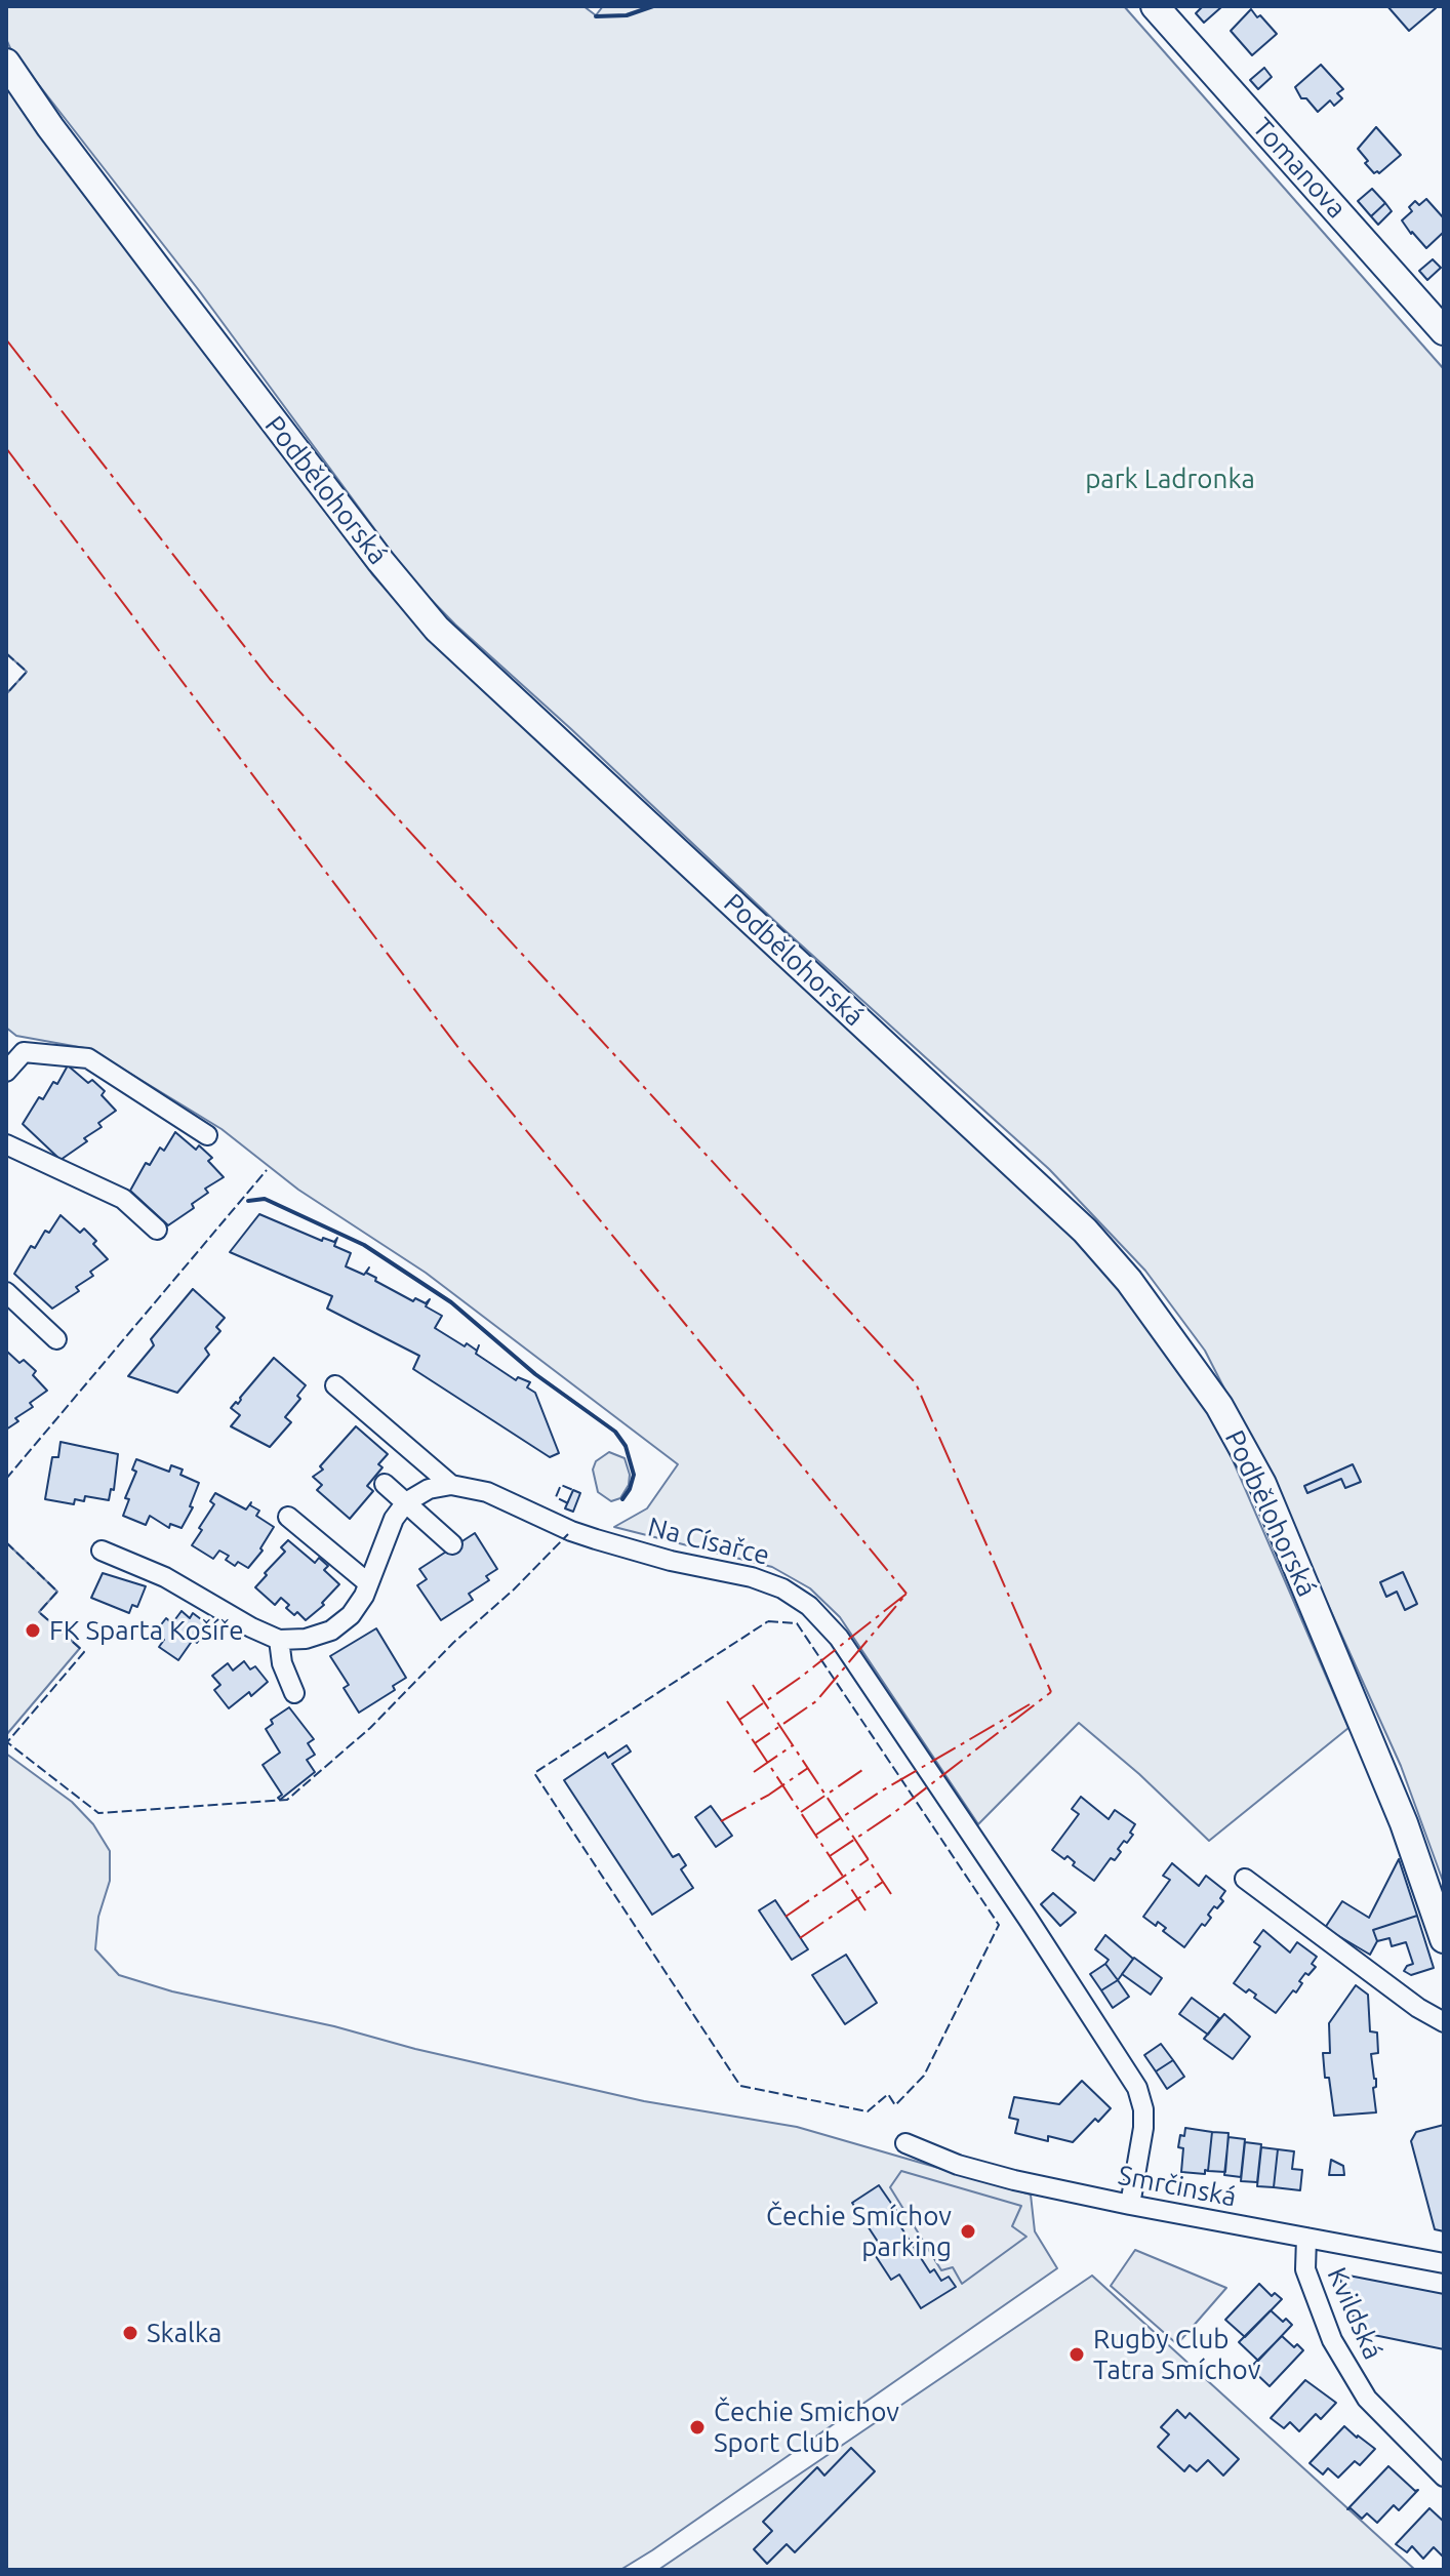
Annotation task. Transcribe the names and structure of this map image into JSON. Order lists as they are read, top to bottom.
{
  "streets": {
    "street": [
      "Tomanova",
      "Podbělohorská",
      "Na Císařce",
      "Smrčinská",
      "Kvildská"
    ]
  },
  "crossings": [
    ["Na Císařce", "Smrčinská"],
    ["Smrčinská", "Kvildská"]
  ],
  "parks": ["park Ladronka"],
  "places": [
    "FK Sparta Košíře",
    "Čechie Smíchov parking",
    "Skalka",
    "Rugby Club Tatra Smíchov",
    "Čechie Smichov Sport Club"
  ]
}
